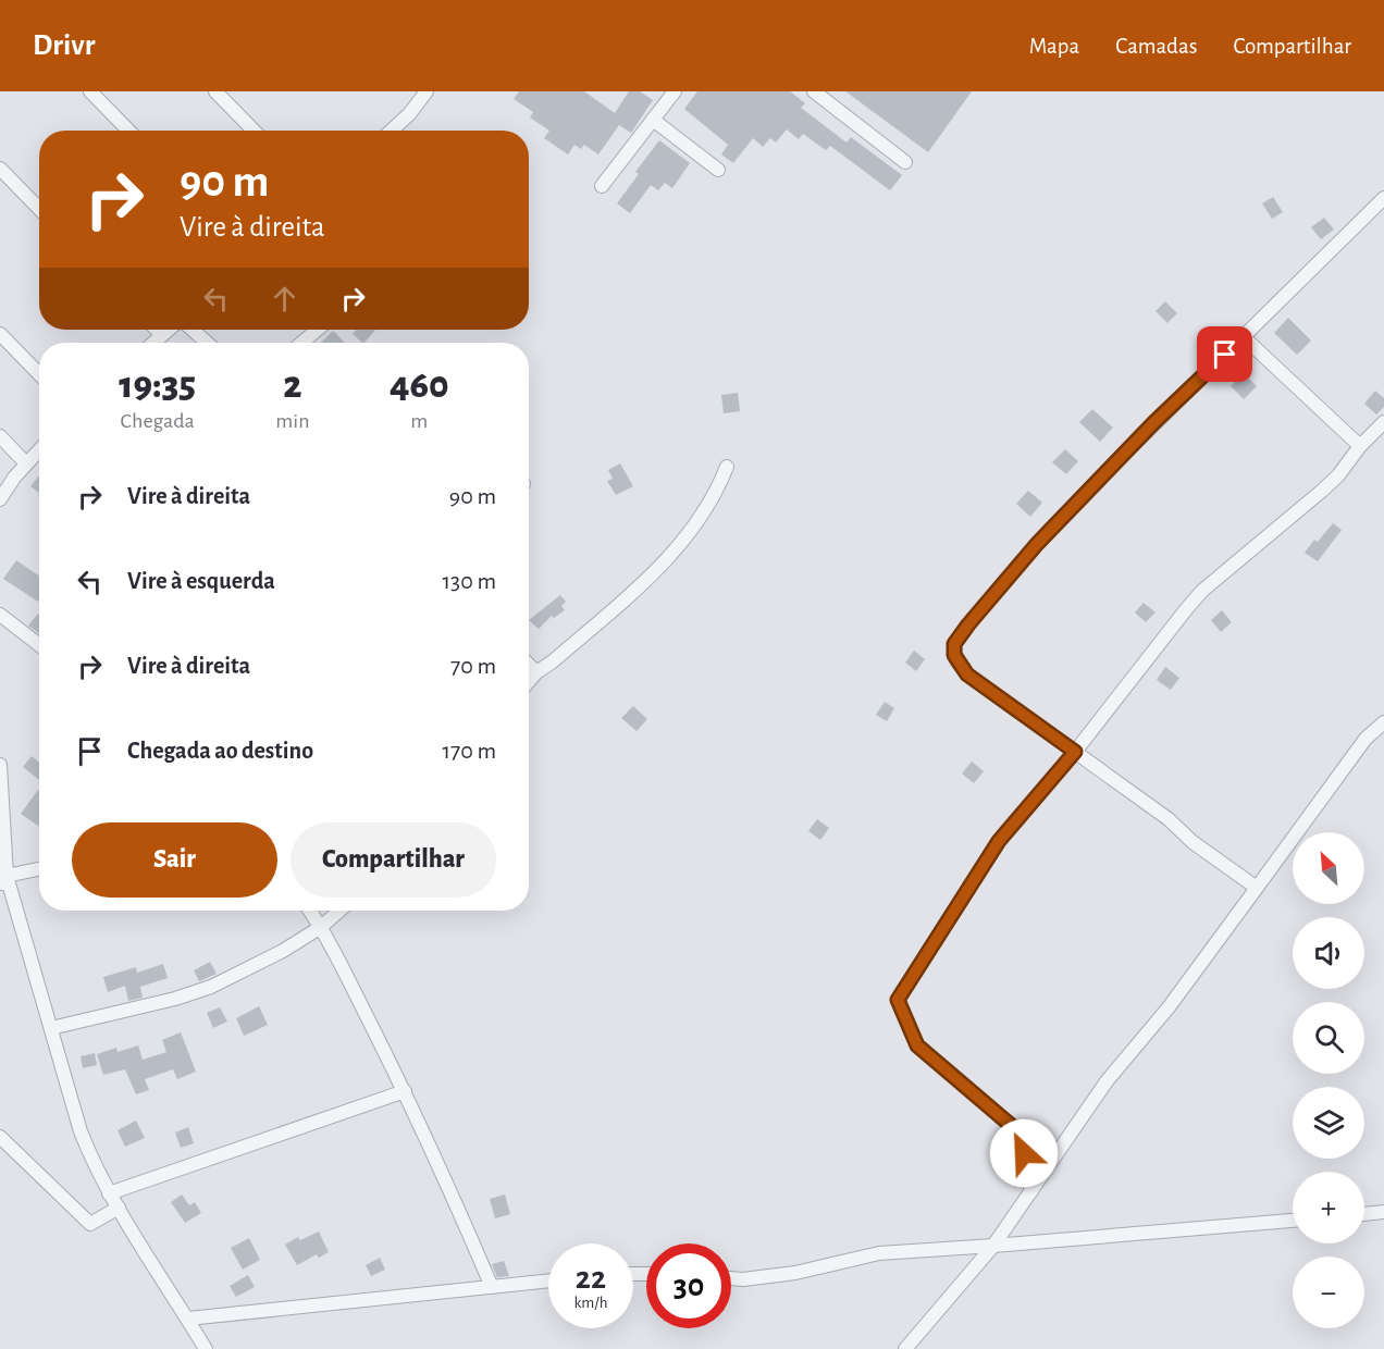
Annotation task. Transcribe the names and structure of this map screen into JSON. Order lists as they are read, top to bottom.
{
  "north": "top left",
  "page": {
    "header": "Drivr",
    "nav": ["Mapa", "Camadas", "Compartilhar"],
    "turn": ["90 m", "Vire à direita"],
    "eta": [
      "19:35",
      "Chegada",
      "2",
      "min",
      "460",
      "m"
    ],
    "list": [
      {
        "name": "Vire à direita",
        "value": "90 m"
      },
      {
        "name": "Vire à esquerda",
        "value": "130 m"
      },
      {
        "name": "Vire à direita",
        "value": "70 m"
      },
      {
        "name": "Chegada ao destino",
        "value": "170 m"
      }
    ],
    "buttons": ["Sair", "Compartilhar"],
    "map_buttons": ["+", "−"],
    "speed": "22 km/h",
    "limit": "30"
  }
}
